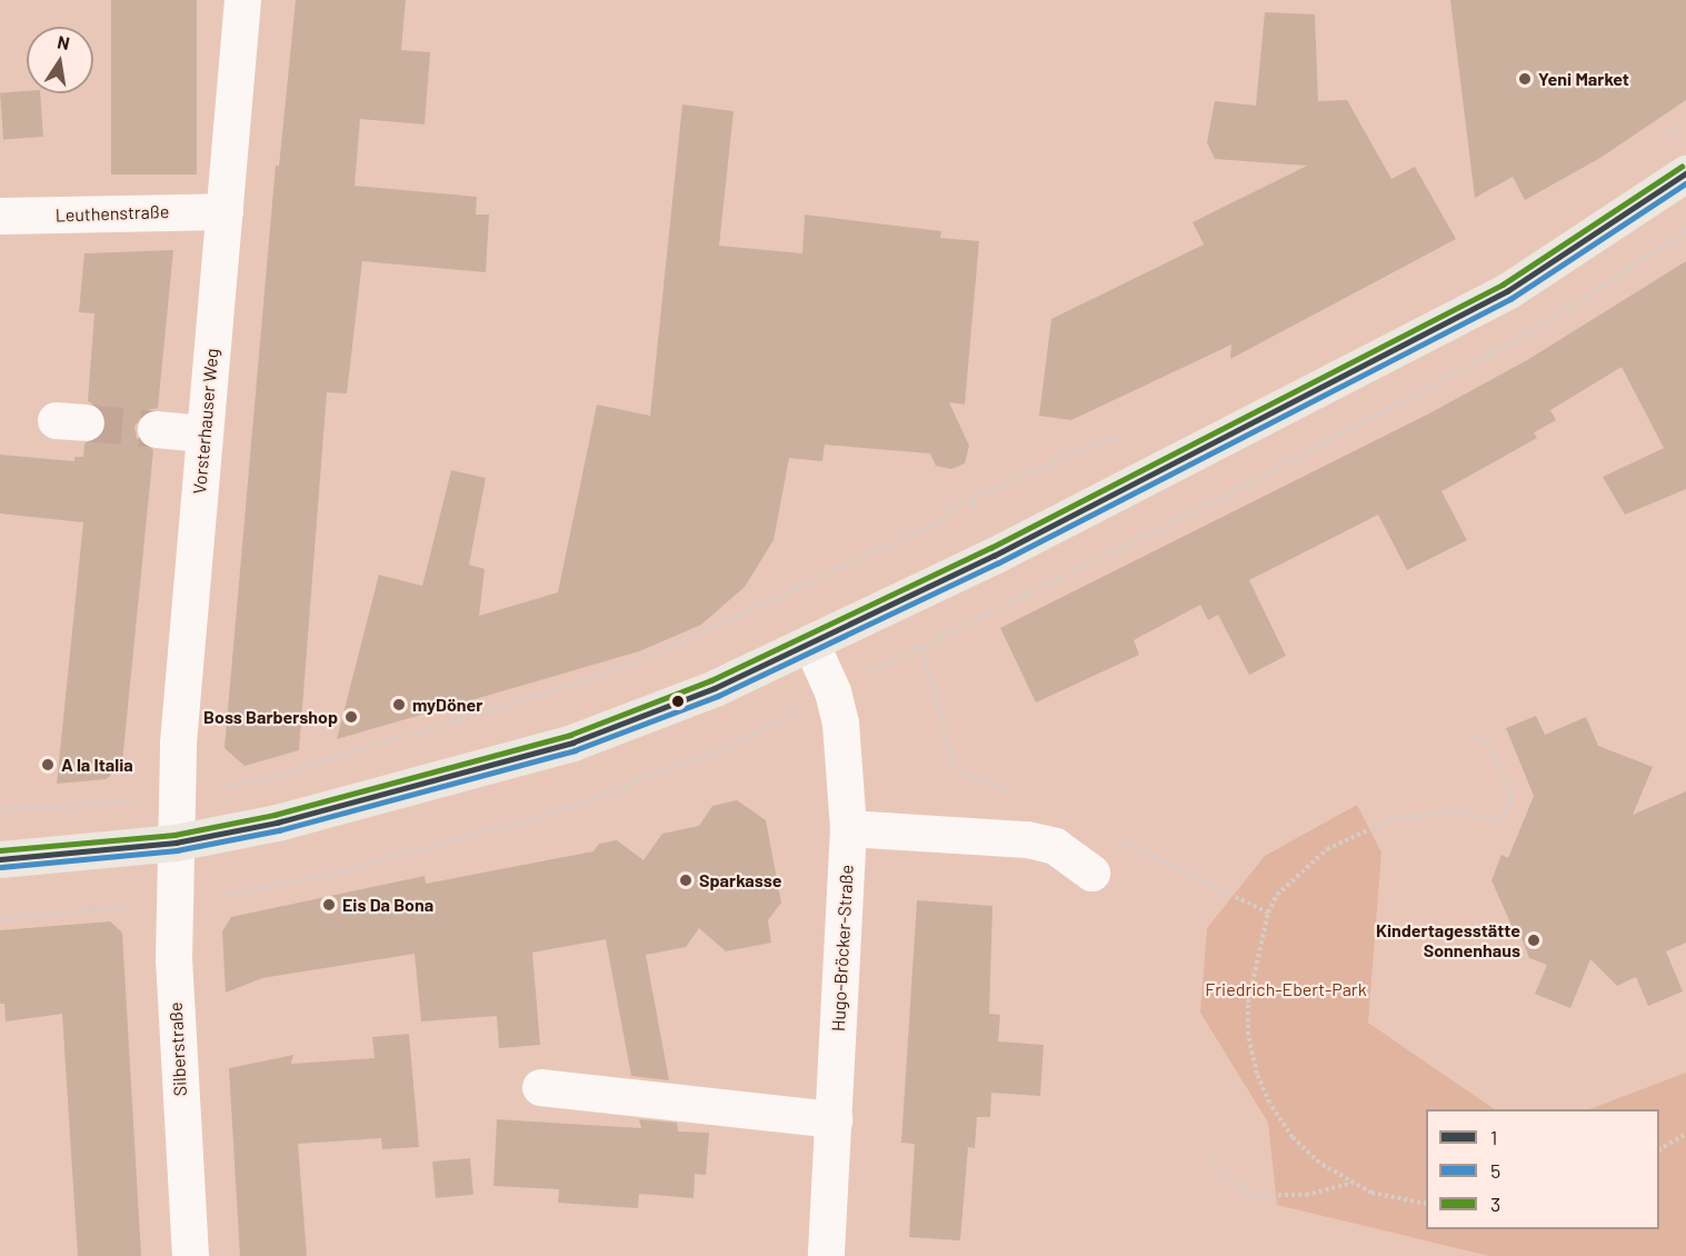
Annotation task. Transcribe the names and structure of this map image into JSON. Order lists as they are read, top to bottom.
{
  "streets": {
    "street": [
      "Leuthenstraße",
      "Vorsterhauser Weg",
      "Hugo-Bröcker-Straße",
      "Silberstraße"
    ]
  },
  "crossings": [
    ["Leuthenstraße", "Vorsterhauser Weg"],
    ["Vorsterhauser Weg", "Silberstraße"]
  ],
  "parks": ["Friedrich-Ebert-Park"],
  "places": [
    "Yeni Market",
    "myDöner",
    "Boss Barbershop",
    "A la Italia",
    "Sparkasse",
    "Eis Da Bona",
    "Kindertagesstätte Sonnenhaus"
  ],
  "lines": ["transit line 3", "transit line 1", "transit line 5"],
  "legend": ["1", "5", "3"],
  "north": "top"
}
